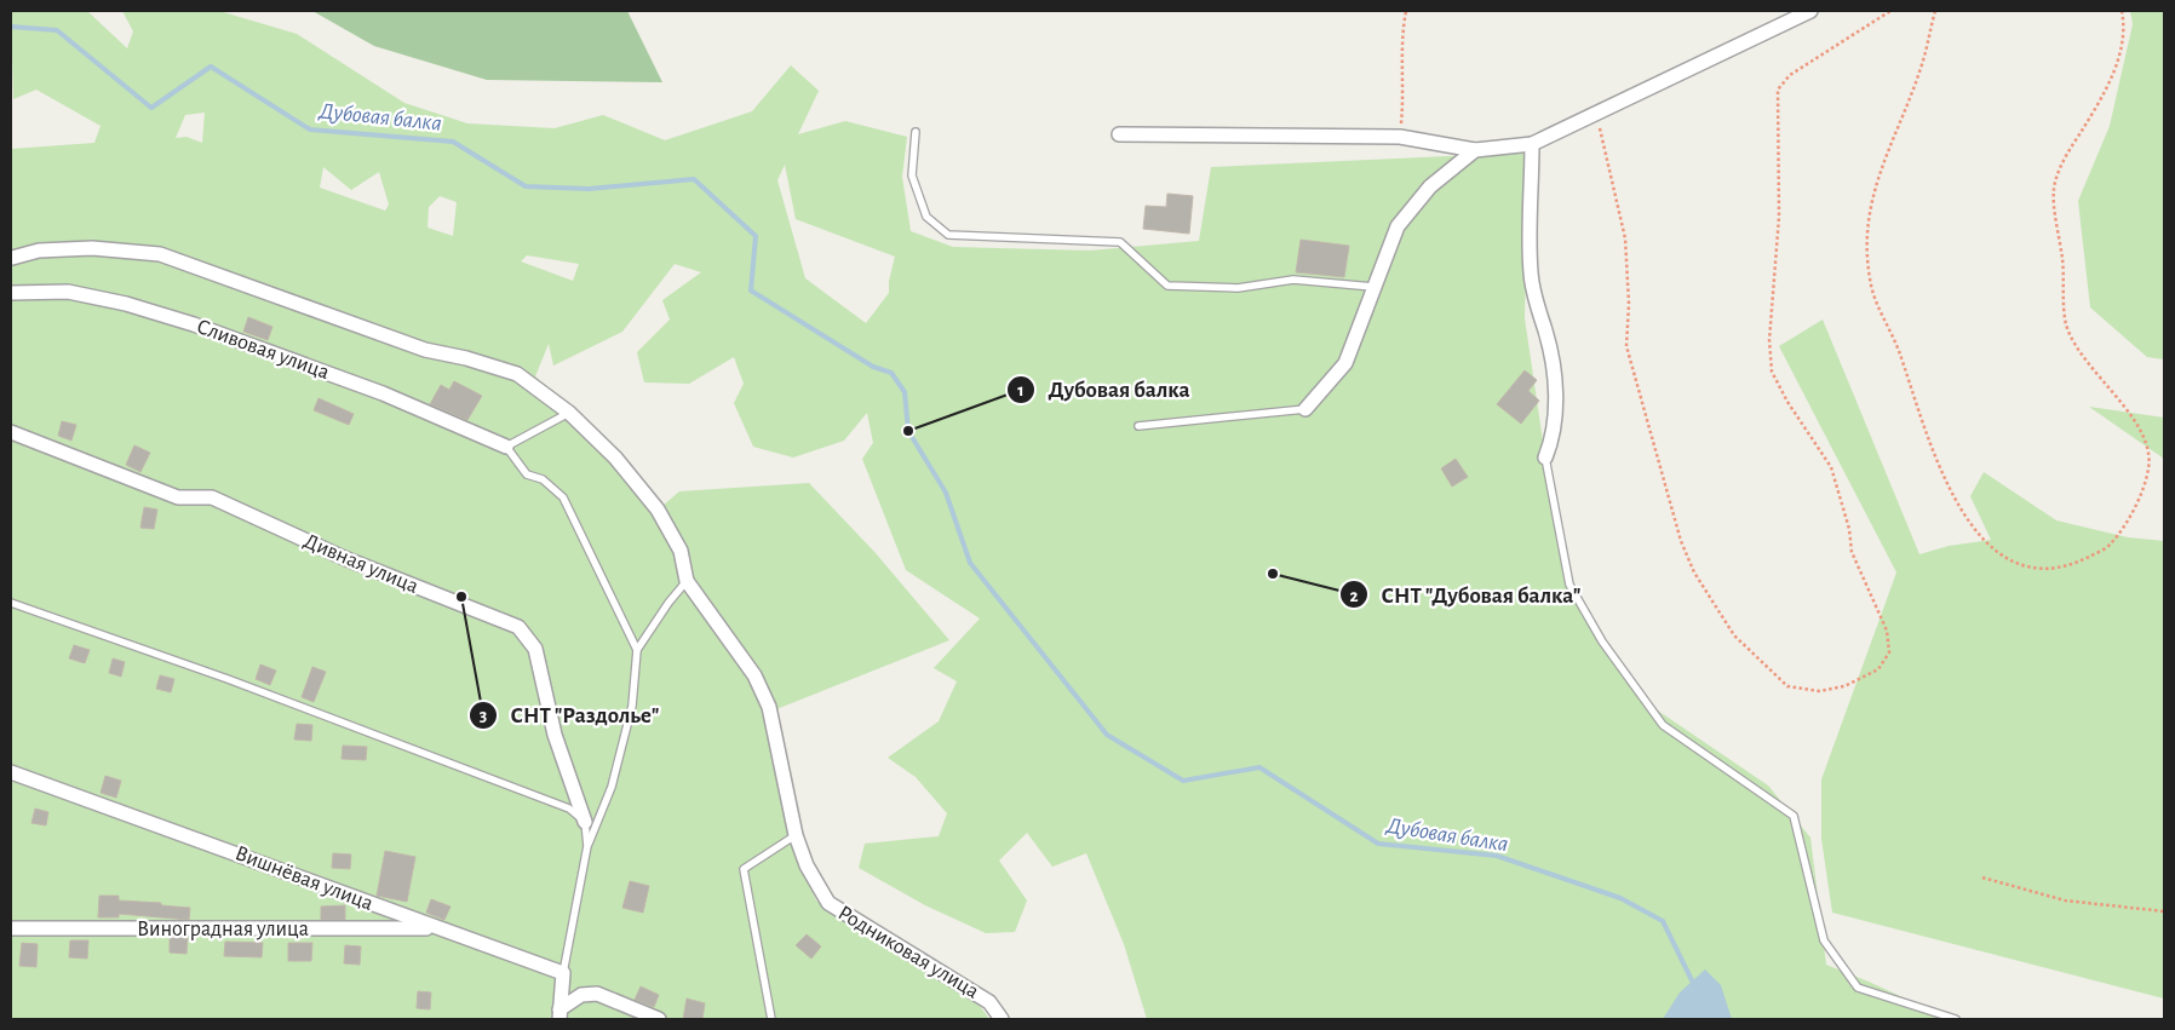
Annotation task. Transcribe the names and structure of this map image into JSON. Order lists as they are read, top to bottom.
{
  "streets": {
    "street": [
      "Сливовая улица",
      "Дивная улица",
      "Вишнёвая улица",
      "Виноградная улица",
      "Родниковая улица"
    ]
  },
  "crossings": [
    ["Вишнёвая улица", "Виноградная улица"]
  ],
  "water": ["Дубовая балка"],
  "places": ["Дубовая балка", "СНТ \"Дубовая балка\"", "СНТ \"Раздолье\""]
}
